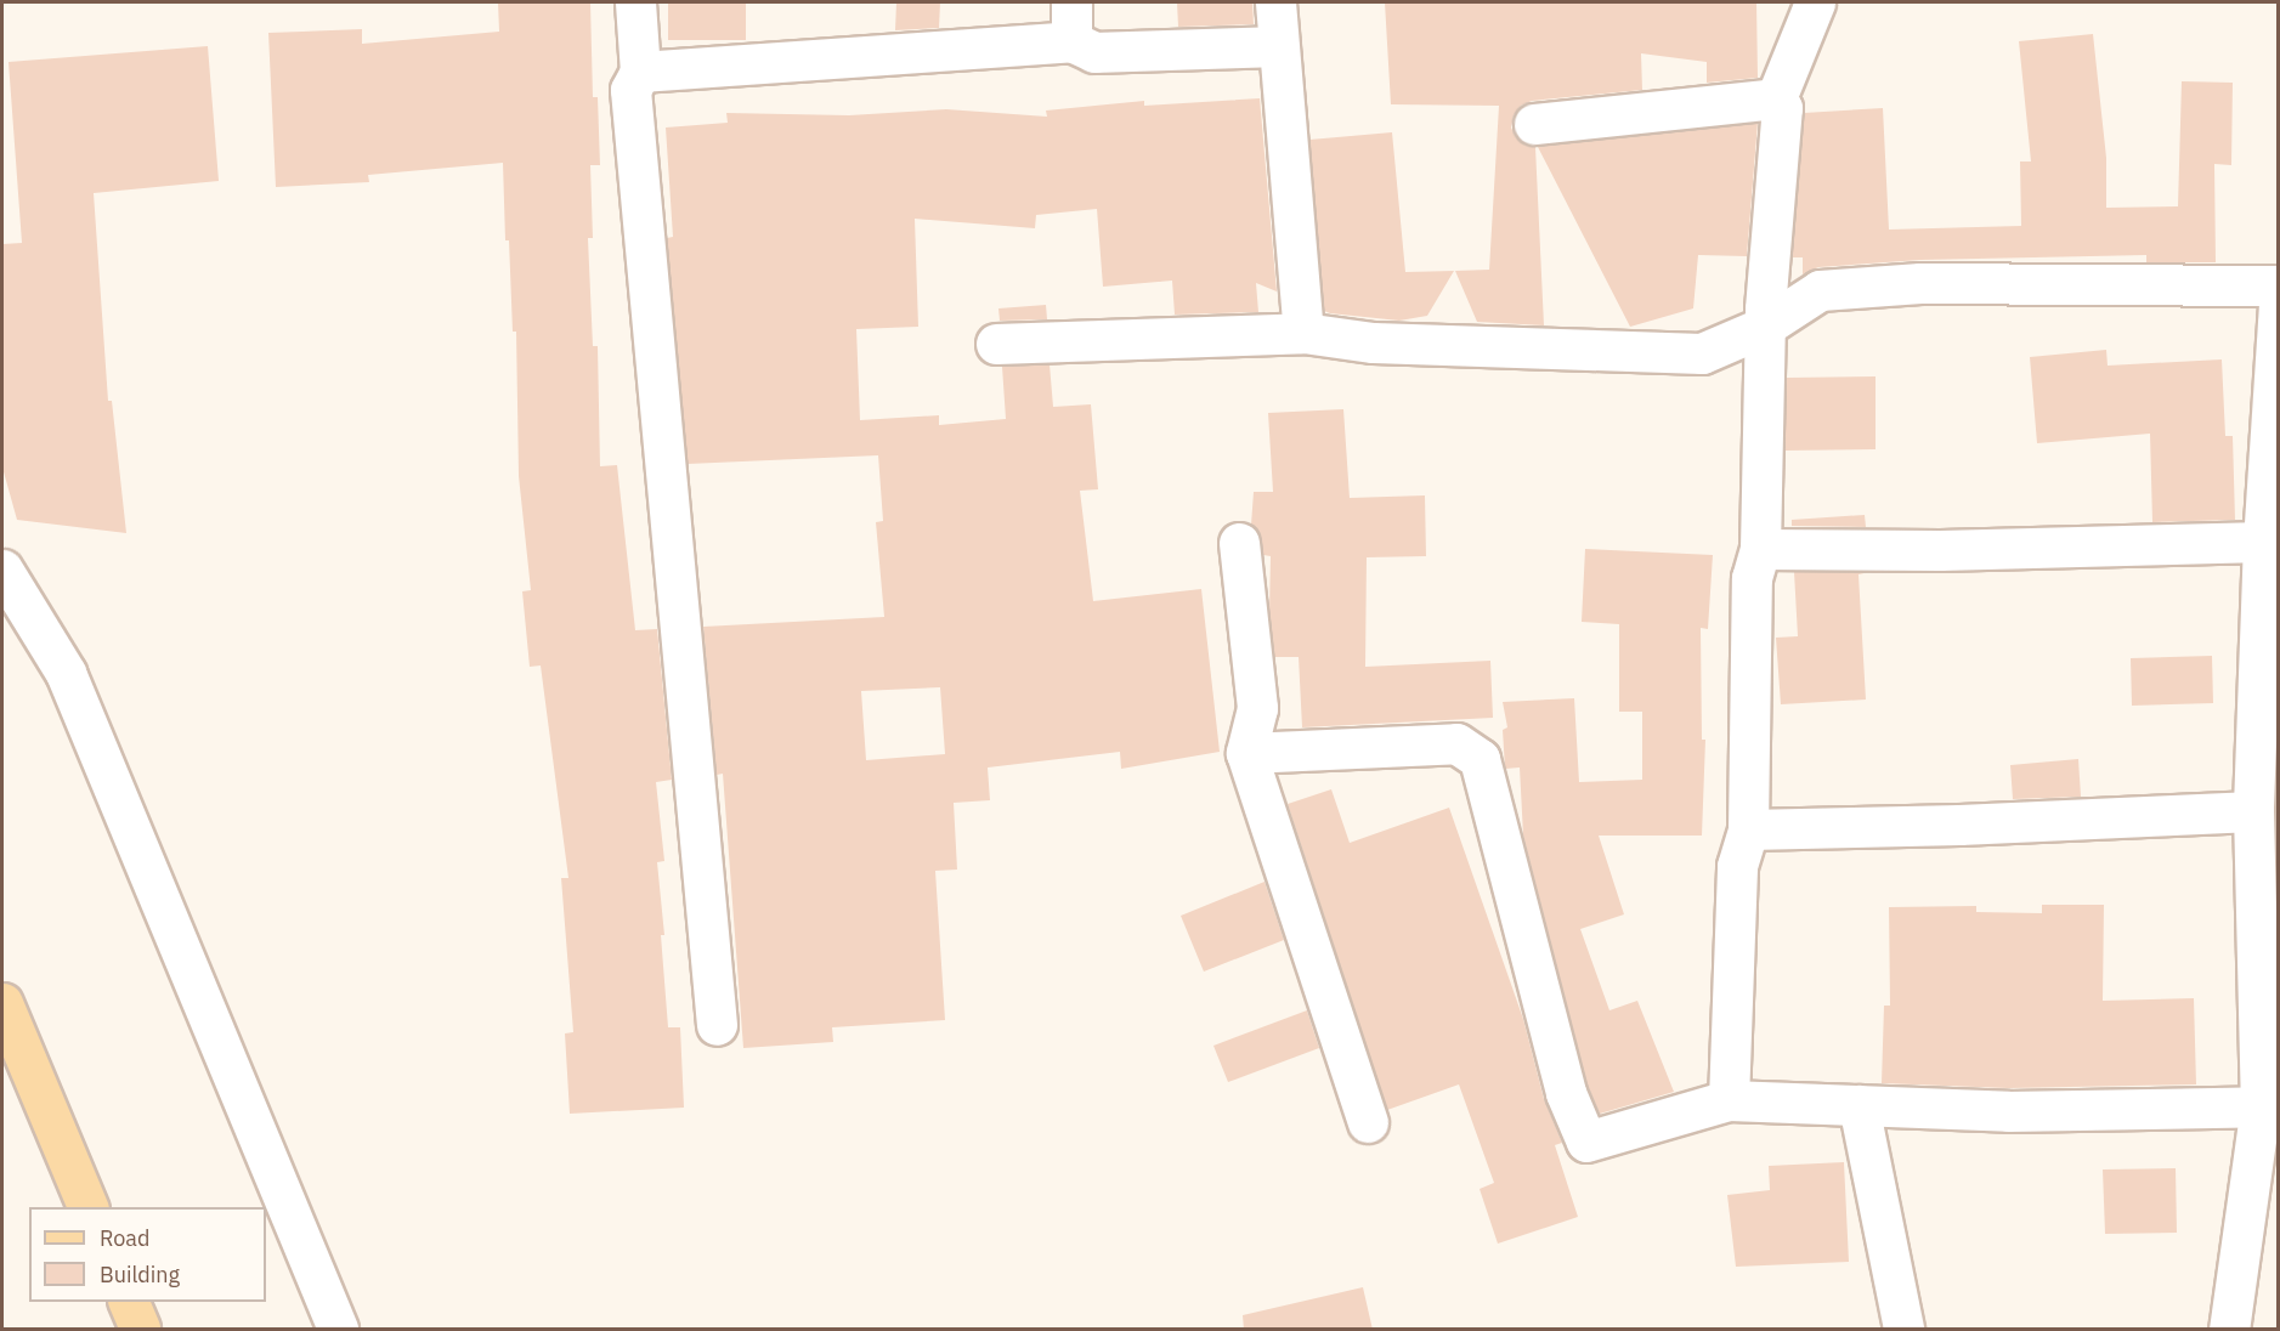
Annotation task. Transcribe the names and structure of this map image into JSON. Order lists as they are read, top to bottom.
{
  "legend": ["Road", "Building"]
}
